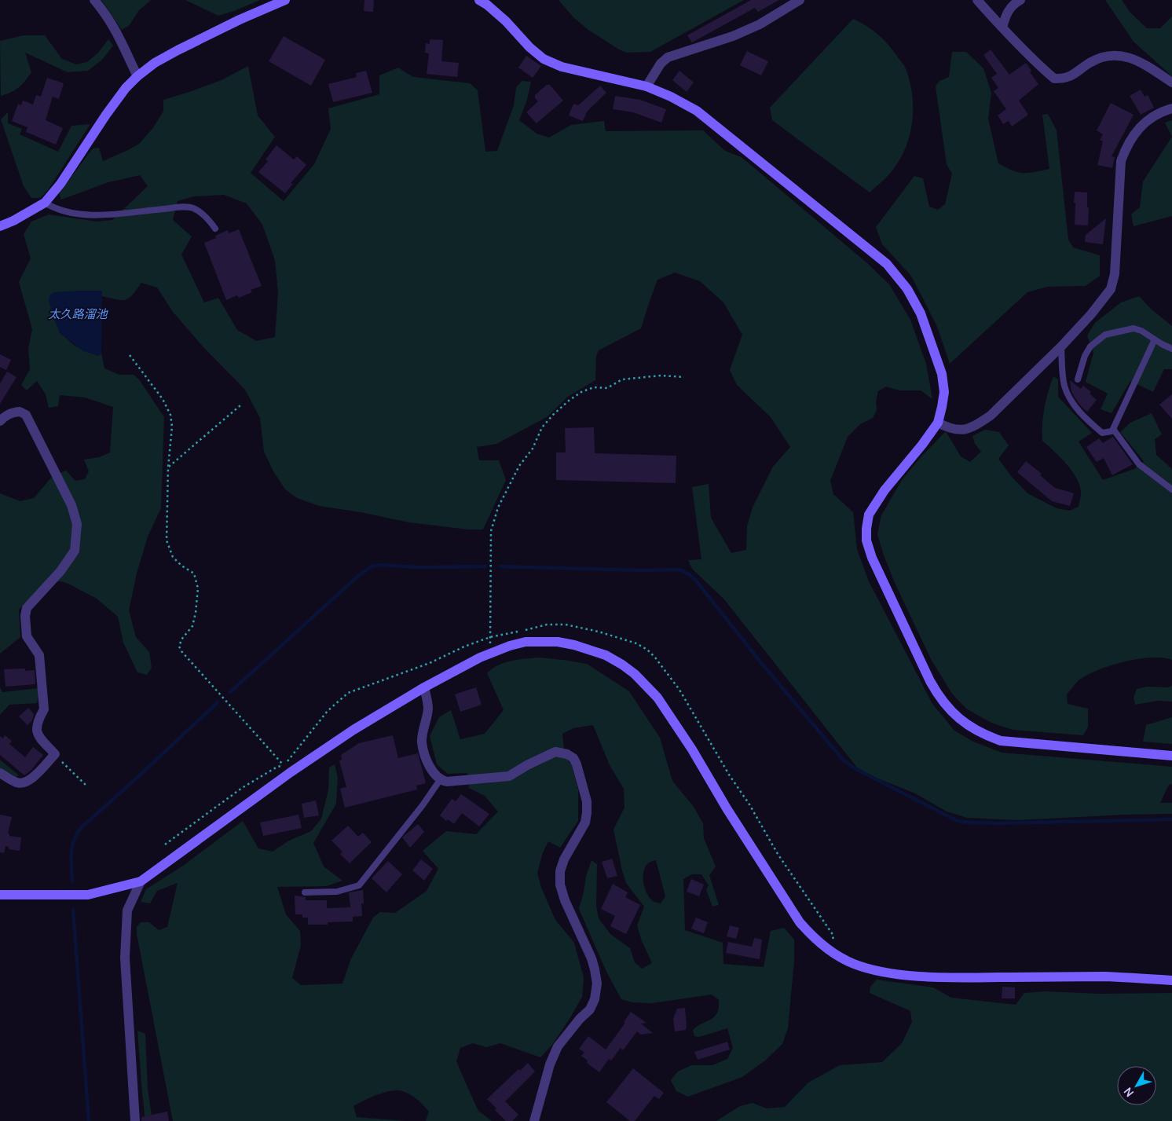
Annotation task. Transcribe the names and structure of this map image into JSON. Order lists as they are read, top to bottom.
{
  "water": ["太久路溜池"],
  "north": "bottom left"
}
